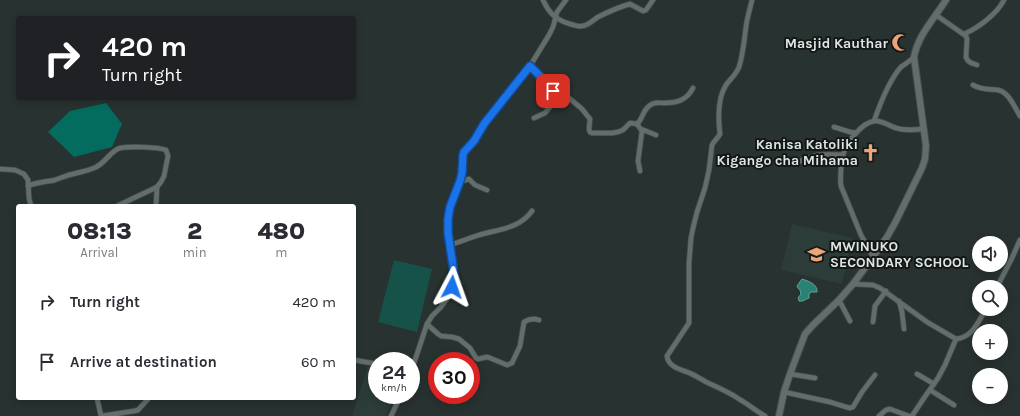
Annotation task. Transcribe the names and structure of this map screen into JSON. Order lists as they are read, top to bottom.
{
  "places": {
    "mosque": ["Masjid Kauthar"],
    "church": ["Kanisa Katoliki Kigango cha Mihama"],
    "school or university": ["MWINUKO SECONDARY SCHOOL"]
  },
  "page": {
    "turn": ["420 m", "Turn right"],
    "eta": [
      "08:13",
      "Arrival",
      "2",
      "min",
      "480",
      "m"
    ],
    "map_buttons": ["+", "−"],
    "list": [
      {
        "name": "Turn right",
        "value": "420 m"
      },
      {
        "name": "Arrive at destination",
        "value": "60 m"
      }
    ],
    "speed": "24 km/h",
    "limit": "30"
  }
}
